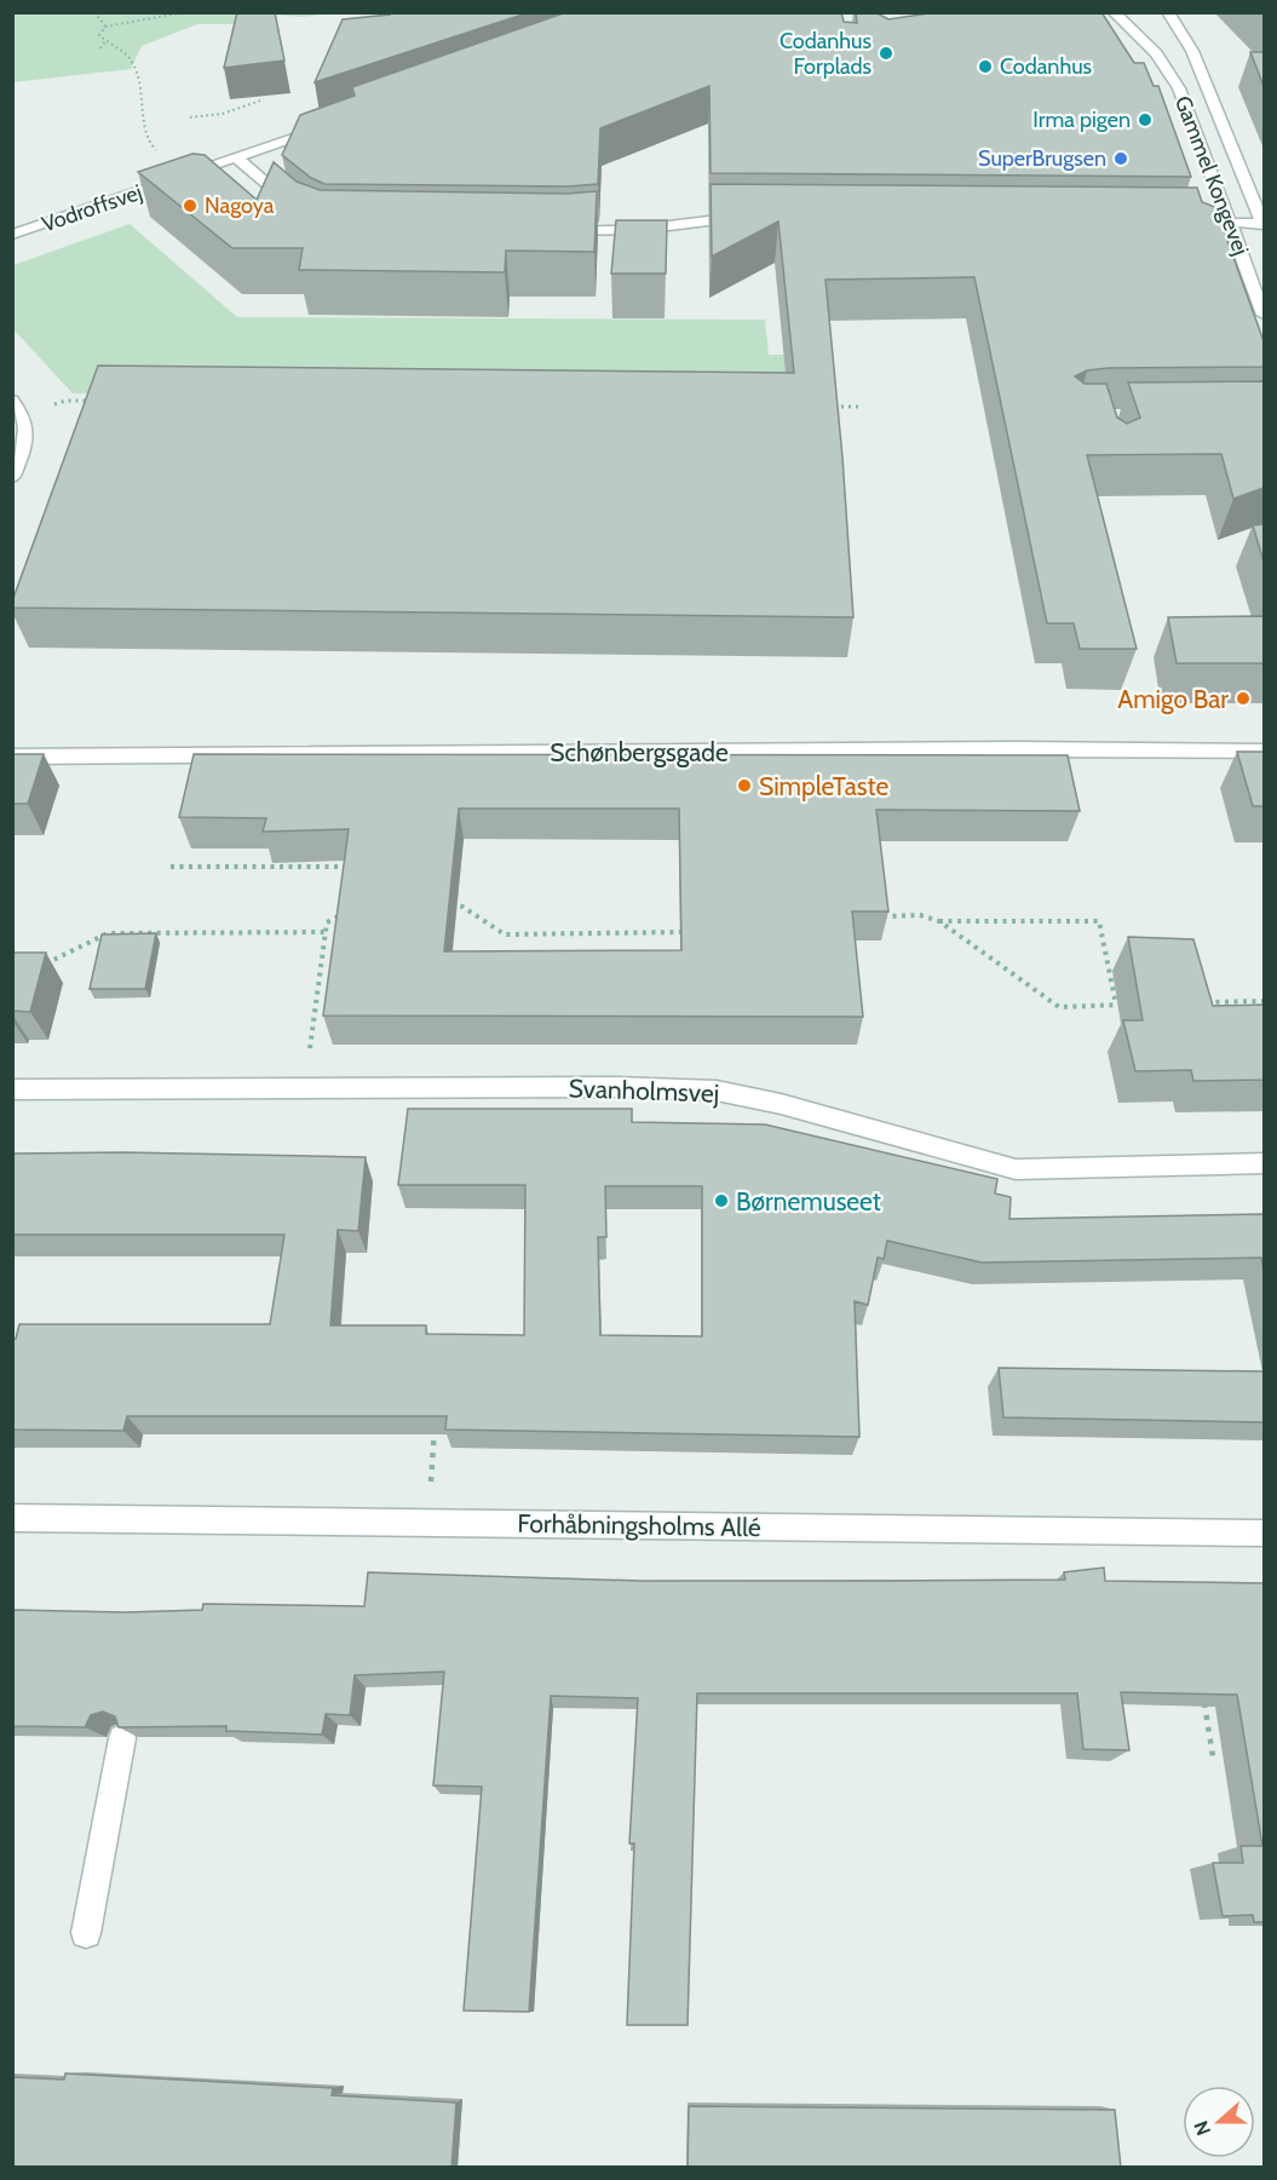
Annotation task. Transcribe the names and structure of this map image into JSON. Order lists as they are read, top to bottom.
{
  "streets": {
    "street": [
      "Gammel Kongevej",
      "Vodroffsvej",
      "Schønbergsgade",
      "Svanholmsvej",
      "Forhåbningsholms Allé"
    ]
  },
  "places": [
    "Codanhus Forplads",
    "Codanhus",
    "Irma pigen",
    "SuperBrugsen",
    "Nagoya",
    "Amigo Bar",
    "SimpleTaste",
    "Børnemuseet"
  ],
  "north": "left"
}
